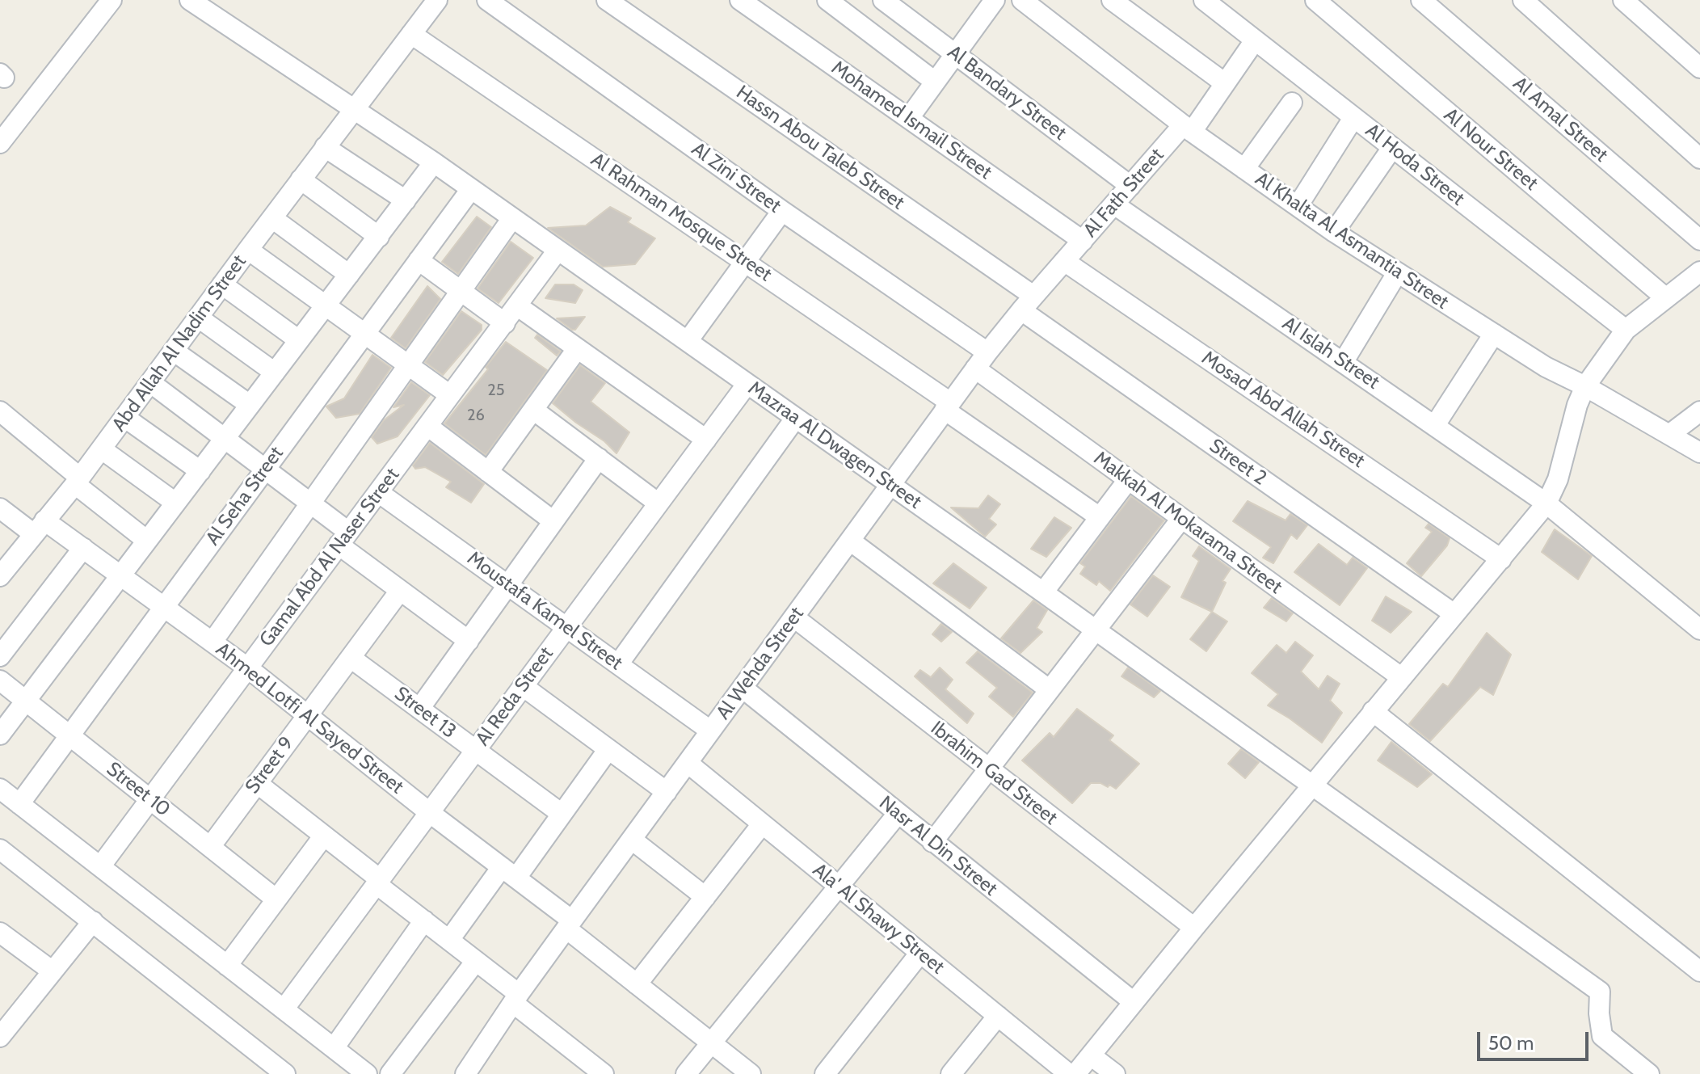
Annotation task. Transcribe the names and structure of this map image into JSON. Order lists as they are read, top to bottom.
{
  "streets": {
    "street": [
      "Al Bandary Street",
      "Al Amal Street",
      "Mohamed Ismail Street",
      "Hassn Abou Taleb Street",
      "Al Nour Street",
      "Al Hoda Street",
      "Al Zini Street",
      "Al Fath Street",
      "Al Rahman Mosque Street",
      "Al Khalta Al Asmantia Street",
      "Abd Allah Al Nadim Street",
      "Al Islah Street",
      "Mosad Abd Allah Street",
      "Mazraa Al Dwagen Street",
      "Street 2",
      "Al Seha Street",
      "Makkah Al Mokarama Street",
      "Gamal Abd Al Naser Street",
      "Moustafa Kamel Street",
      "Al Wehda Street",
      "Al Reda Street",
      "Street 13",
      "Ahmed Lotfi Al Sayed Street",
      "Street 9",
      "Ibrahim Gad Street",
      "Street 10",
      "Nasr Al Din Street",
      "Ala' Al Shawy Street"
    ]
  },
  "crossings": [
    ["Al Bandary Street", "Al Fath Street"],
    ["Mohamed Ismail Street", "Al Fath Street"],
    ["Hassn Abou Taleb Street", "Street 2"],
    ["Hassn Abou Taleb Street", "Al Wehda Street"],
    ["Al Hoda Street", "Al Fath Street"],
    ["Al Zini Street", "Al Wehda Street"],
    ["Al Fath Street", "Al Khalta Al Asmantia Street"],
    ["Al Fath Street", "Al Islah Street"],
    ["Al Fath Street", "Mosad Abd Allah Street"],
    ["Al Fath Street", "Al Wehda Street"],
    ["Al Rahman Mosque Street", "Abd Allah Al Nadim Street"],
    ["Al Rahman Mosque Street", "Al Wehda Street"],
    ["Abd Allah Al Nadim Street", "Mazraa Al Dwagen Street"],
    ["Abd Allah Al Nadim Street", "Ahmed Lotfi Al Sayed Street"],
    ["Mosad Abd Allah Street", "Al Wehda Street"],
    ["Mazraa Al Dwagen Street", "Al Seha Street"],
    ["Mazraa Al Dwagen Street", "Gamal Abd Al Naser Street"],
    ["Mazraa Al Dwagen Street", "Al Wehda Street"],
    ["Mazraa Al Dwagen Street", "Al Reda Street"],
    ["Street 2", "Al Wehda Street"],
    ["Al Seha Street", "Ahmed Lotfi Al Sayed Street"],
    ["Al Seha Street", "Street 10"],
    ["Makkah Al Mokarama Street", "Al Wehda Street"],
    ["Gamal Abd Al Naser Street", "Moustafa Kamel Street"],
    ["Gamal Abd Al Naser Street", "Ahmed Lotfi Al Sayed Street"],
    ["Gamal Abd Al Naser Street", "Street 10"],
    ["Moustafa Kamel Street", "Al Wehda Street"],
    ["Moustafa Kamel Street", "Al Reda Street"],
    ["Al Wehda Street", "Ahmed Lotfi Al Sayed Street"],
    ["Al Wehda Street", "Ibrahim Gad Street"],
    ["Al Wehda Street", "Nasr Al Din Street"],
    ["Al Wehda Street", "Ala' Al Shawy Street"],
    ["Al Reda Street", "Street 13"],
    ["Al Reda Street", "Ahmed Lotfi Al Sayed Street"],
    ["Street 13", "Street 9"],
    ["Ahmed Lotfi Al Sayed Street", "Street 9"],
    ["Street 9", "Street 10"]
  ],
  "house_numbers": ["25", "26"],
  "scale_bar": "50 m"
}
